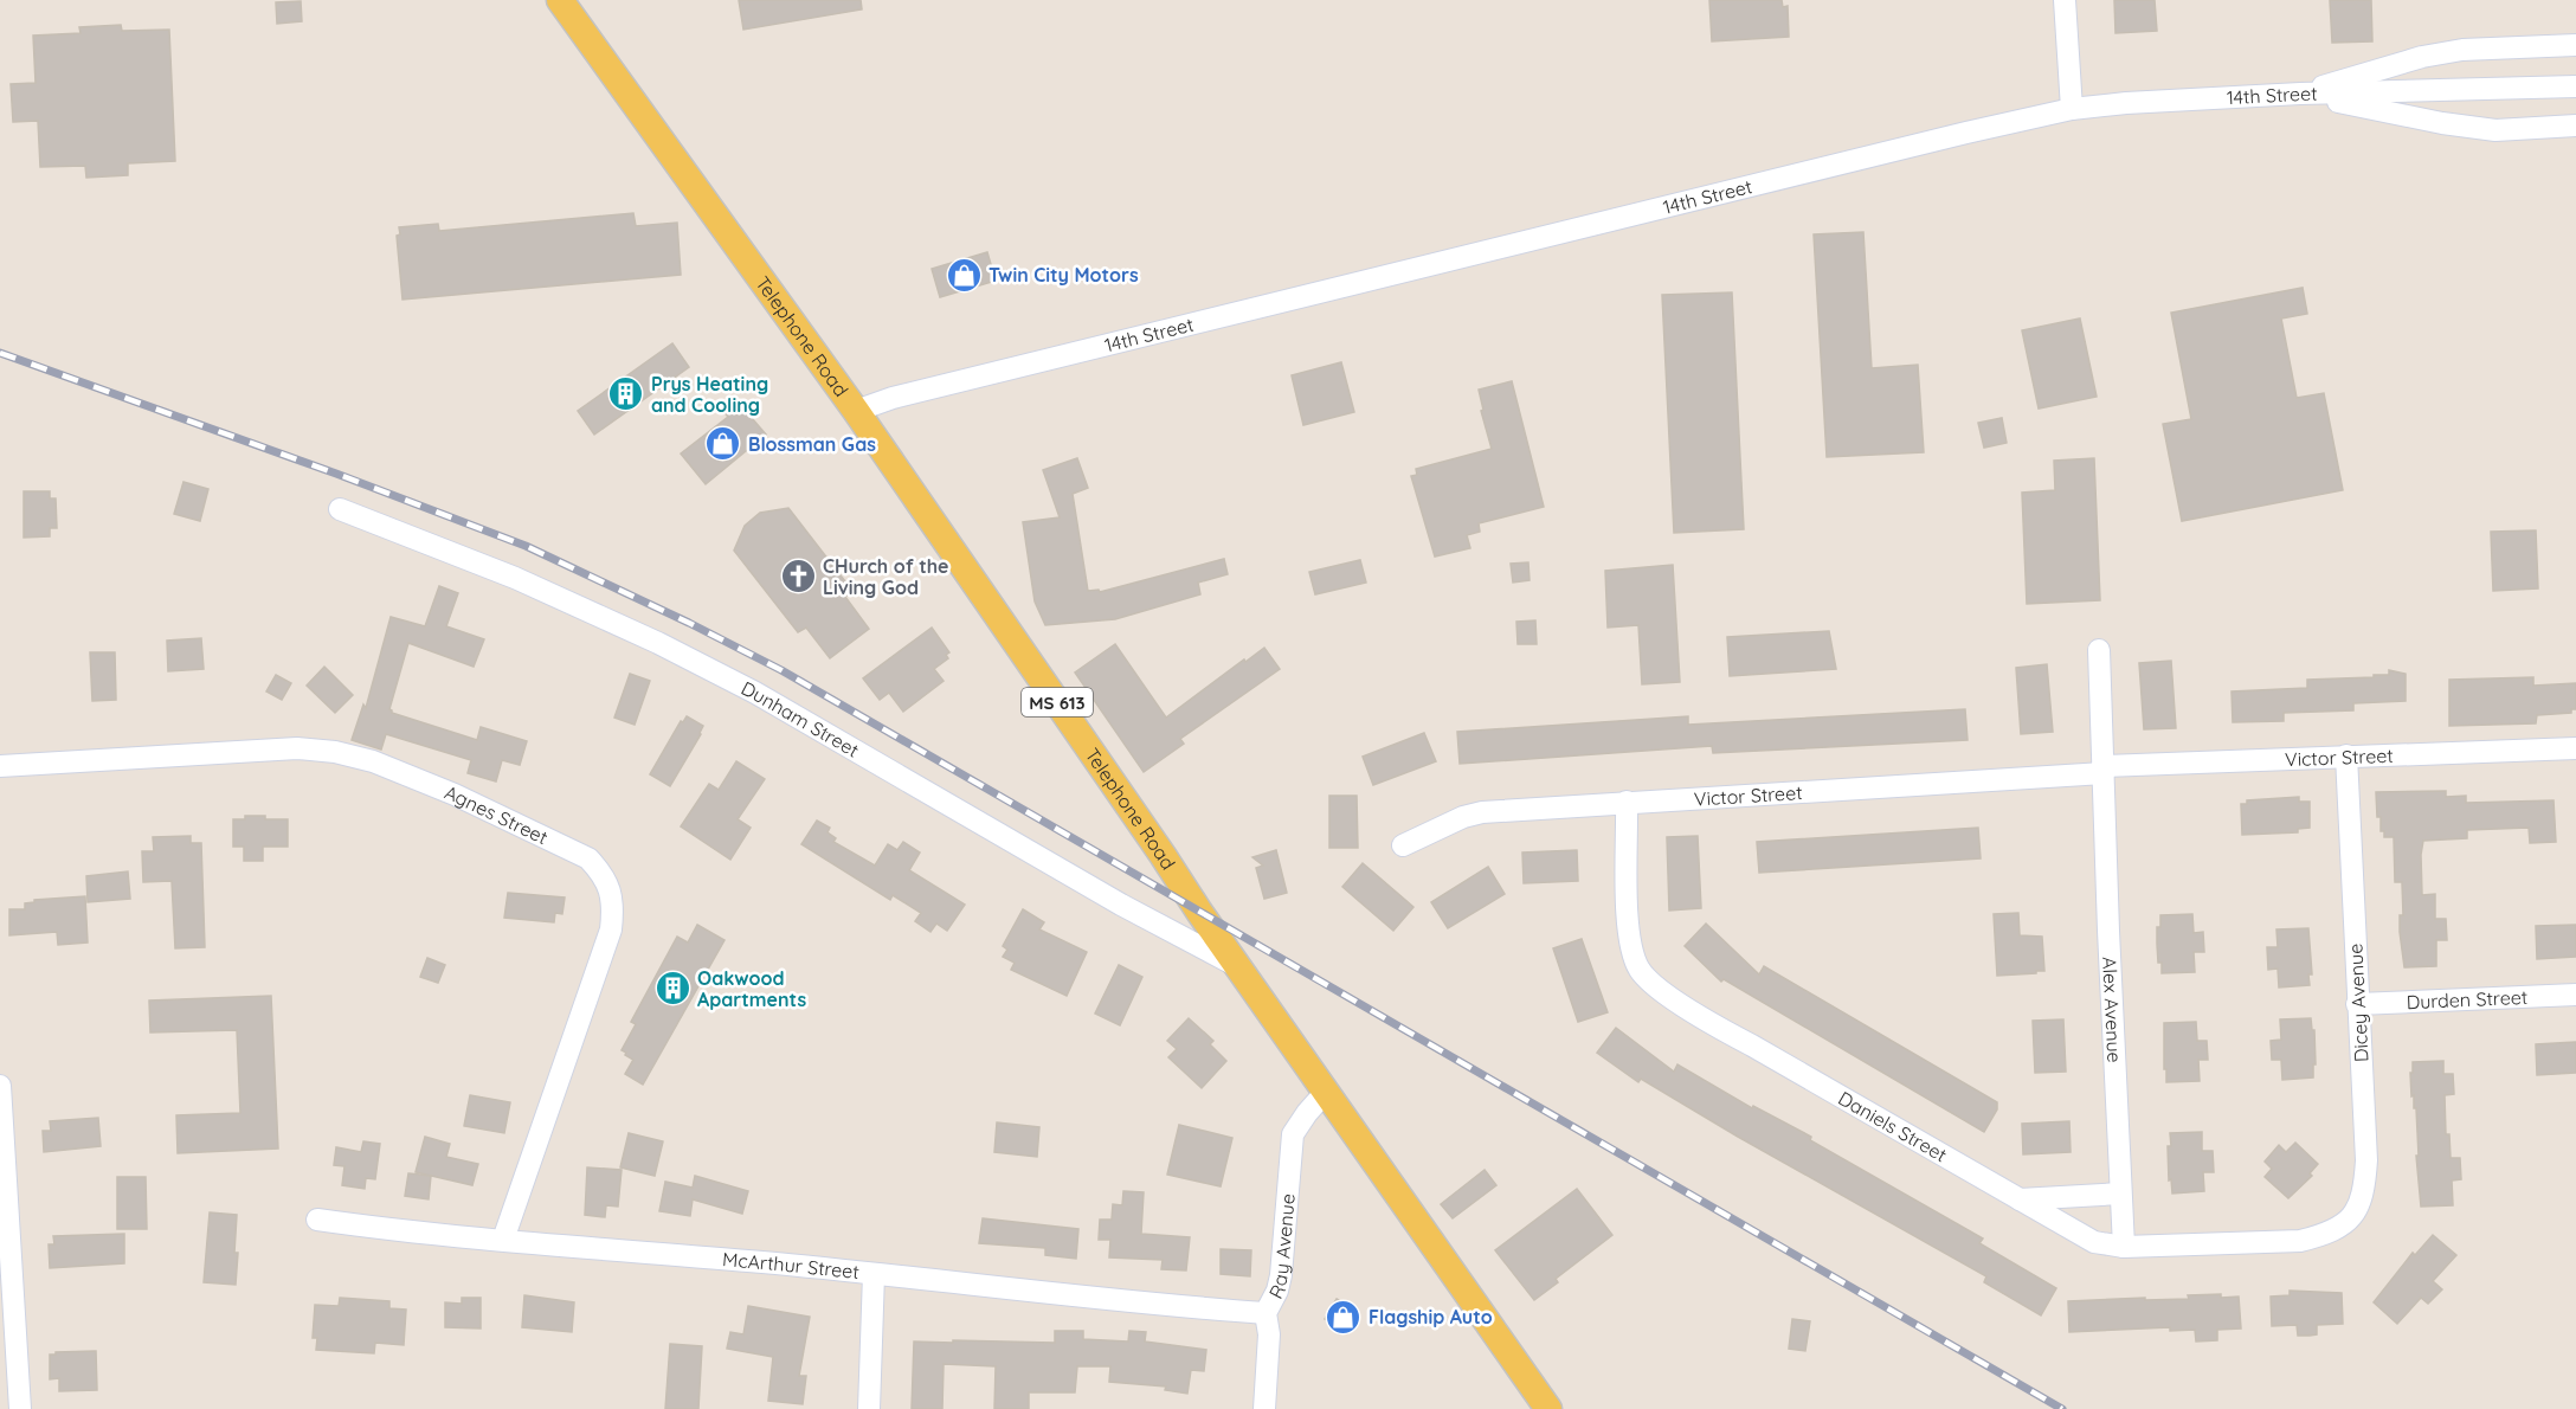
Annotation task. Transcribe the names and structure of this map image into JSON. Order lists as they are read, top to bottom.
{
  "streets": {
    "main road": ["Telephone Road", "MS 613"],
    "street": [
      "14th Street",
      "Dunham Street",
      "Victor Street",
      "Agnes Street",
      "Durden Street",
      "Dicey Avenue",
      "Alex Avenue",
      "Daniels Street",
      "Ray Avenue",
      "McArthur Street"
    ]
  },
  "crossings": [
    ["14th Street", "Telephone Road"],
    ["Telephone Road", "Dunham Street"],
    ["Telephone Road", "Ray Avenue"],
    ["Victor Street", "Dicey Avenue"],
    ["Victor Street", "Alex Avenue"],
    ["Victor Street", "Daniels Street"],
    ["Agnes Street", "McArthur Street"],
    ["Durden Street", "Dicey Avenue"],
    ["Dicey Avenue", "Daniels Street"],
    ["Alex Avenue", "Daniels Street"],
    ["Ray Avenue", "McArthur Street"]
  ],
  "places": {
    "shop": ["Twin City Motors", "Blossman Gas", "Flagship Auto"],
    "building": ["Prys Heating and Cooling", "Oakwood Apartments"],
    "church": ["CHurch of the Living God"]
  }
}
